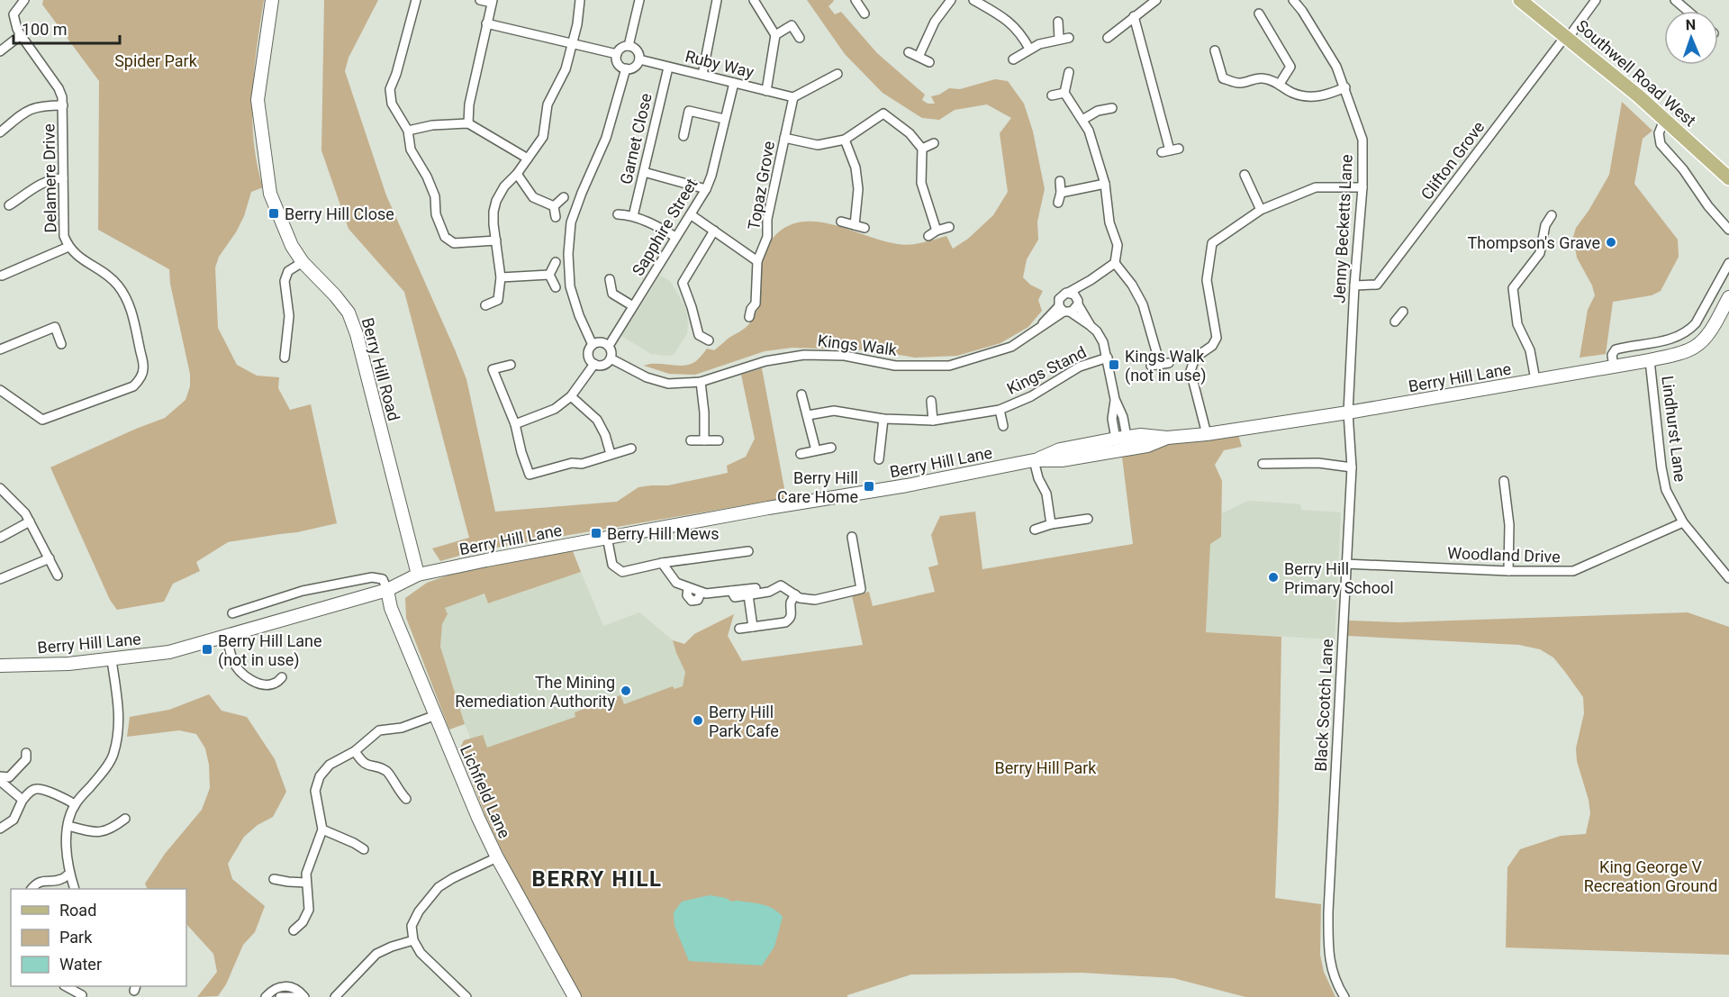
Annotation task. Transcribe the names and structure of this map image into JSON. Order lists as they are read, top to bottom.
{
  "streets": {
    "main road": ["Southwell Road West"],
    "street": [
      "Ruby Way",
      "Garnet Close",
      "Clifton Grove",
      "Delamere Drive",
      "Topaz Grove",
      "Sapphire Street",
      "Jenny Becketts Lane",
      "Kings Walk",
      "Berry Hill Road",
      "Kings Stand",
      "Berry Hill Lane",
      "Lindhurst Lane",
      "Woodland Drive",
      "Black Scotch Lane",
      "Lichfield Lane"
    ]
  },
  "crossings": [
    ["Ruby Way", "Garnet Close"],
    ["Ruby Way", "Topaz Grove"],
    ["Ruby Way", "Sapphire Street"],
    ["Southwell Road West", "Clifton Grove"],
    ["Clifton Grove", "Jenny Becketts Lane"],
    ["Sapphire Street", "Kings Walk"],
    ["Jenny Becketts Lane", "Berry Hill Lane"],
    ["Jenny Becketts Lane", "Black Scotch Lane"],
    ["Berry Hill Road", "Berry Hill Lane"],
    ["Berry Hill Lane", "Lindhurst Lane"],
    ["Berry Hill Lane", "Black Scotch Lane"],
    ["Berry Hill Lane", "Lichfield Lane"],
    ["Lindhurst Lane", "Woodland Drive"],
    ["Woodland Drive", "Black Scotch Lane"]
  ],
  "districts": ["BERRY HILL"],
  "parks": ["Spider Park", "Berry Hill Park", "King George V Recreation Ground"],
  "places": {
    "transit": [
      "Berry Hill Close",
      "Kings Walk (not in use)",
      "Berry Hill Care Home",
      "Berry Hill Mews",
      "Berry Hill Lane (not in use)"
    ],
    "other": [
      "Thompson's Grave",
      "Berry Hill Primary School",
      "The Mining Remediation Authority",
      "Berry Hill Park Cafe"
    ]
  },
  "legend": ["Road", "Park", "Water"],
  "scale_bar": "100 m",
  "north": "top"
}
